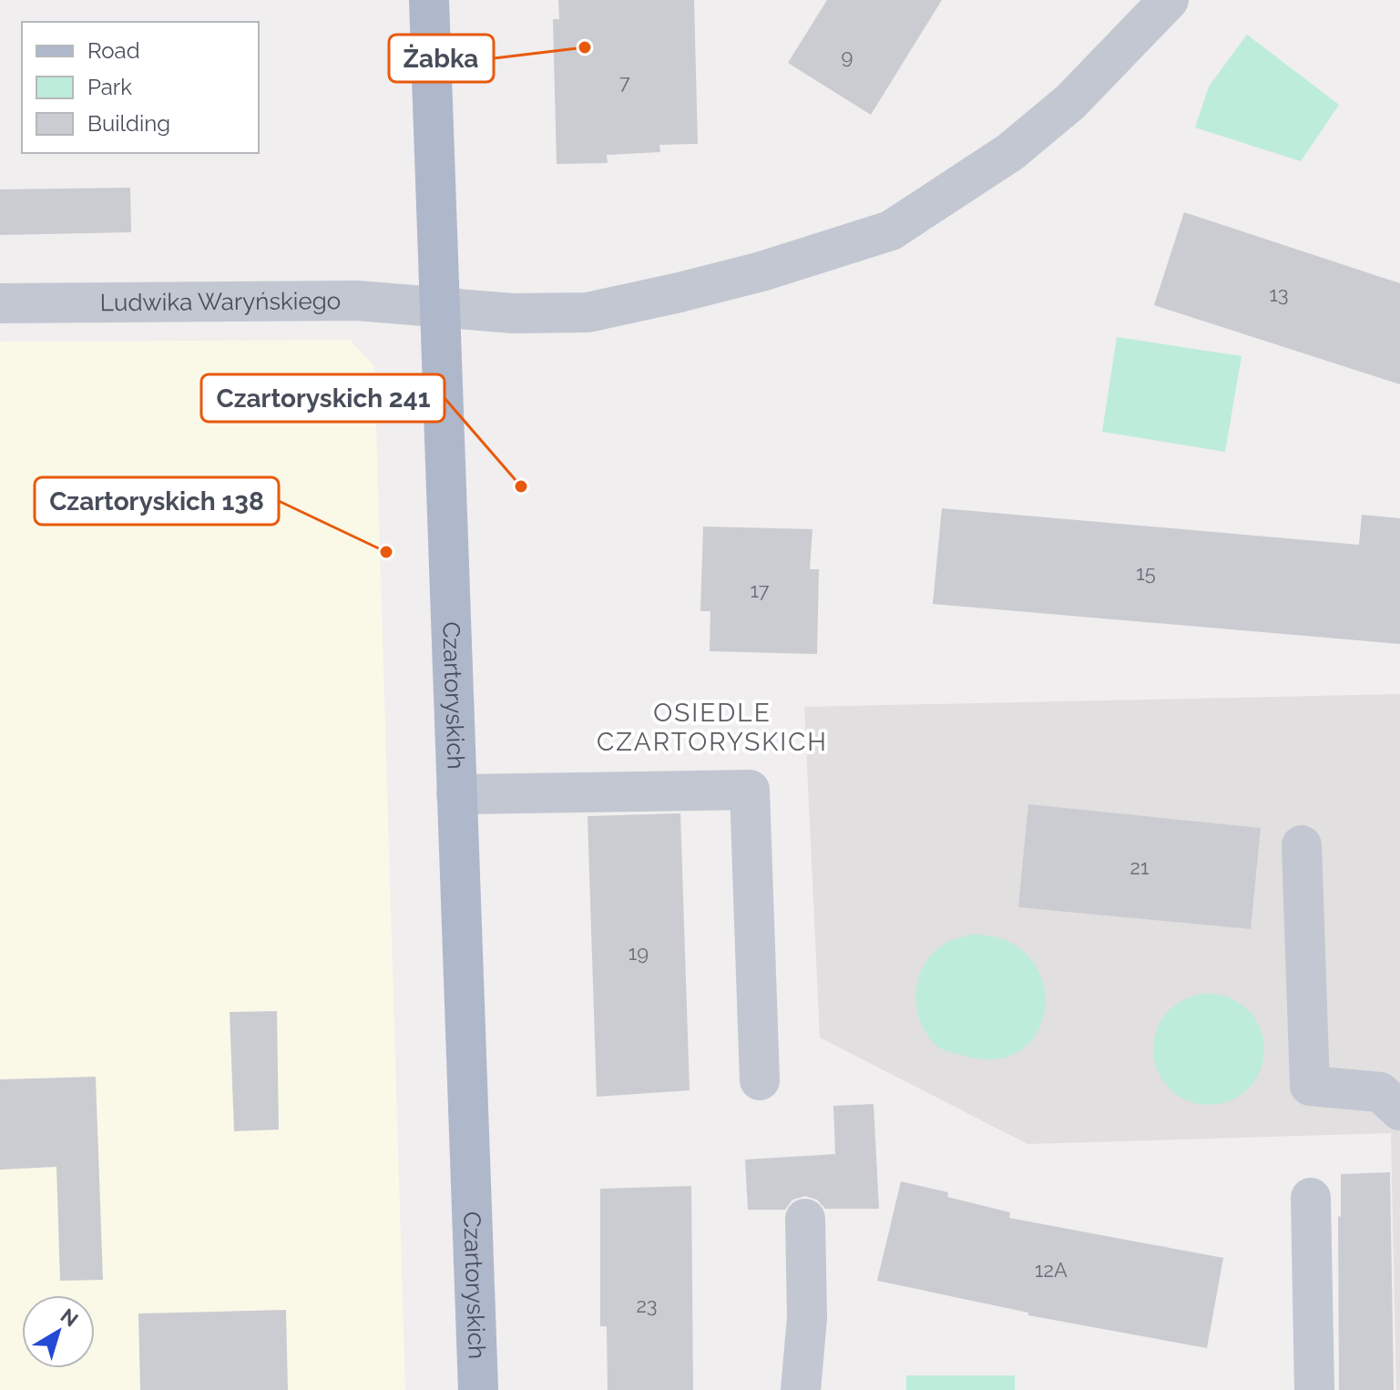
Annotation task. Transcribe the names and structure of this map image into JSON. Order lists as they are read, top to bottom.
{
  "streets": {
    "main road": ["Czartoryskich"],
    "street": ["Ludwika Waryńskiego"]
  },
  "crossings": [
    ["Ludwika Waryńskiego", "Czartoryskich"]
  ],
  "districts": ["OSIEDLE CZARTORYSKICH"],
  "places": ["Żabka", "Czartoryskich 241", "Czartoryskich 138"],
  "house_numbers": [
    "9",
    "7",
    "13",
    "15",
    "17",
    "21",
    "19",
    "12A",
    "23"
  ],
  "legend": ["Road", "Park", "Building"],
  "north": "top right"
}
